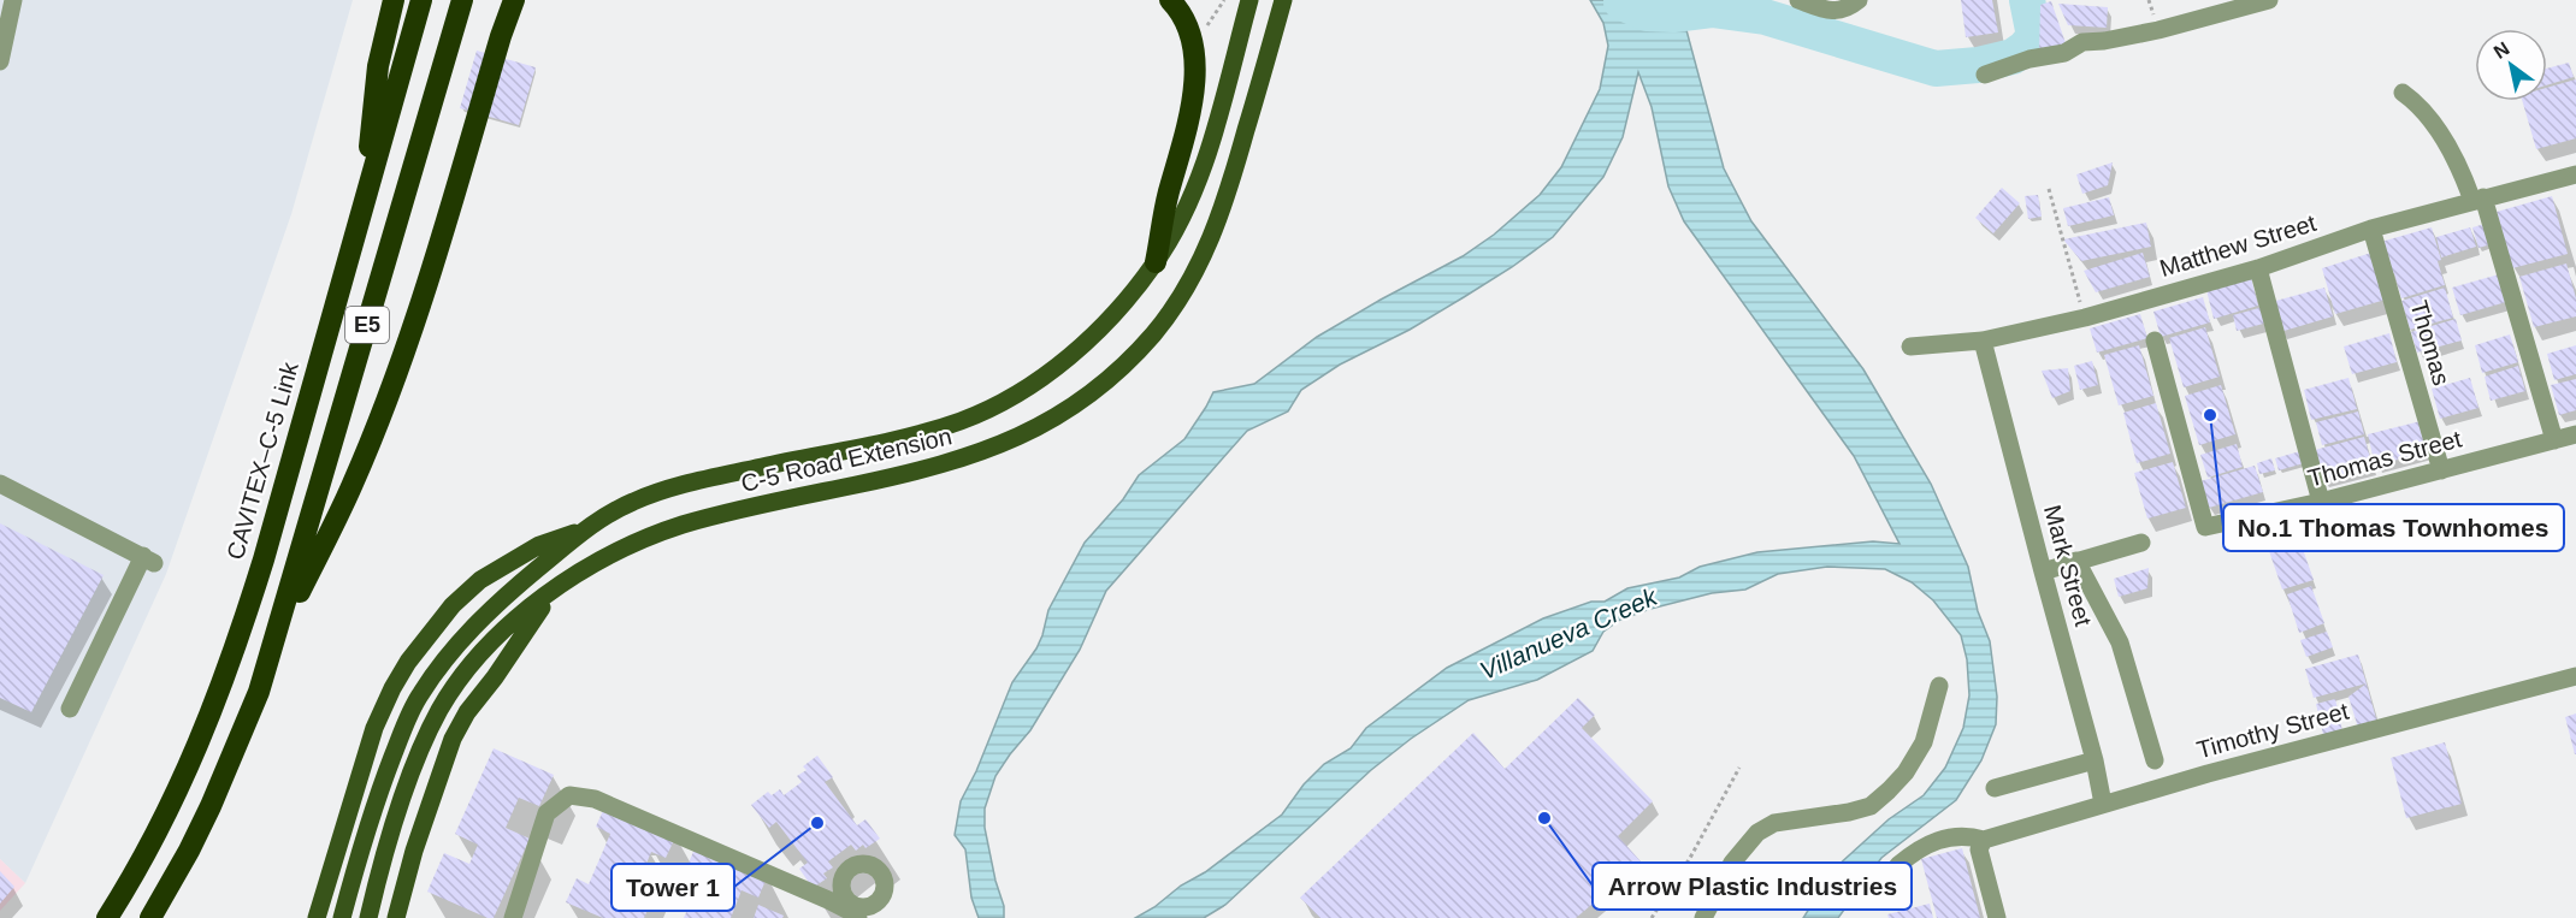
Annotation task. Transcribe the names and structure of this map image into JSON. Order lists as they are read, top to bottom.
{
  "streets": {
    "highway": ["E5", "CAVITEX–C-5 Link"],
    "main road": ["C-5 Road Extension"],
    "street": [
      "Matthew Street",
      "Thomas",
      "Thomas Street",
      "Mark Street",
      "Timothy Street"
    ]
  },
  "crossings": [
    ["Matthew Street", "Thomas"],
    ["Matthew Street", "Mark Street"],
    ["Thomas", "Thomas Street"],
    ["Mark Street", "Timothy Street"]
  ],
  "water": ["Villanueva Creek"],
  "places": ["No.1 Thomas Townhomes", "Arrow Plastic Industries", "Tower 1"],
  "north": "top left"
}
